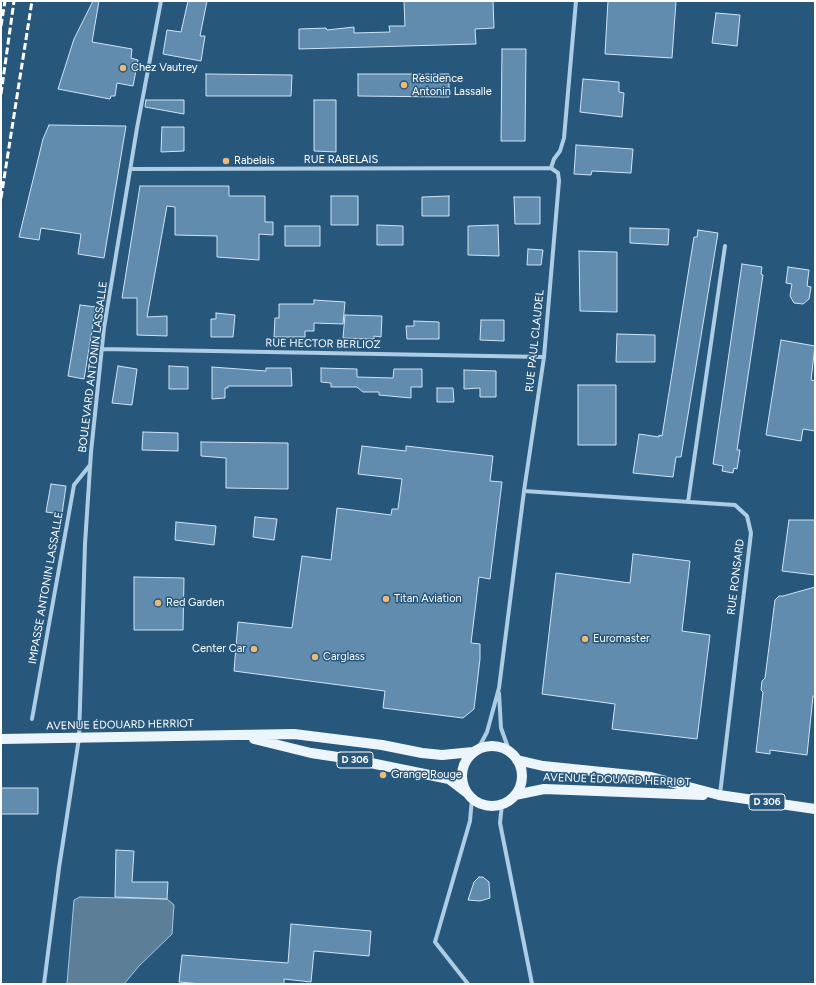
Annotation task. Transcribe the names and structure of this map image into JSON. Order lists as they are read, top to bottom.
{
  "streets": {
    "main road": ["AVENUE ÉDOUARD HERRIOT", "D 306"],
    "street": [
      "RUE RABELAIS",
      "RUE PAUL CLAUDEL",
      "RUE HECTOR BERLIOZ",
      "BOULEVARD ANTONIN LASSALLE",
      "RUE RONSARD",
      "IMPASSE ANTONIN LASSALLE"
    ]
  },
  "crossings": [
    ["RUE RABELAIS", "RUE PAUL CLAUDEL"],
    ["RUE RABELAIS", "BOULEVARD ANTONIN LASSALLE"],
    ["RUE PAUL CLAUDEL", "RUE HECTOR BERLIOZ"],
    ["RUE PAUL CLAUDEL", "RUE RONSARD"],
    ["RUE PAUL CLAUDEL", "AVENUE ÉDOUARD HERRIOT"],
    ["RUE HECTOR BERLIOZ", "BOULEVARD ANTONIN LASSALLE"],
    ["BOULEVARD ANTONIN LASSALLE", "IMPASSE ANTONIN LASSALLE"],
    ["BOULEVARD ANTONIN LASSALLE", "AVENUE ÉDOUARD HERRIOT"],
    ["RUE RONSARD", "AVENUE ÉDOUARD HERRIOT"]
  ],
  "places": [
    "Chez Vautrey",
    "Résidence Antonin Lassalle",
    "Rabelais",
    "Titan Aviation",
    "Red Garden",
    "Euromaster",
    "Center Car",
    "Carglass",
    "Grange Rouge"
  ]
}
